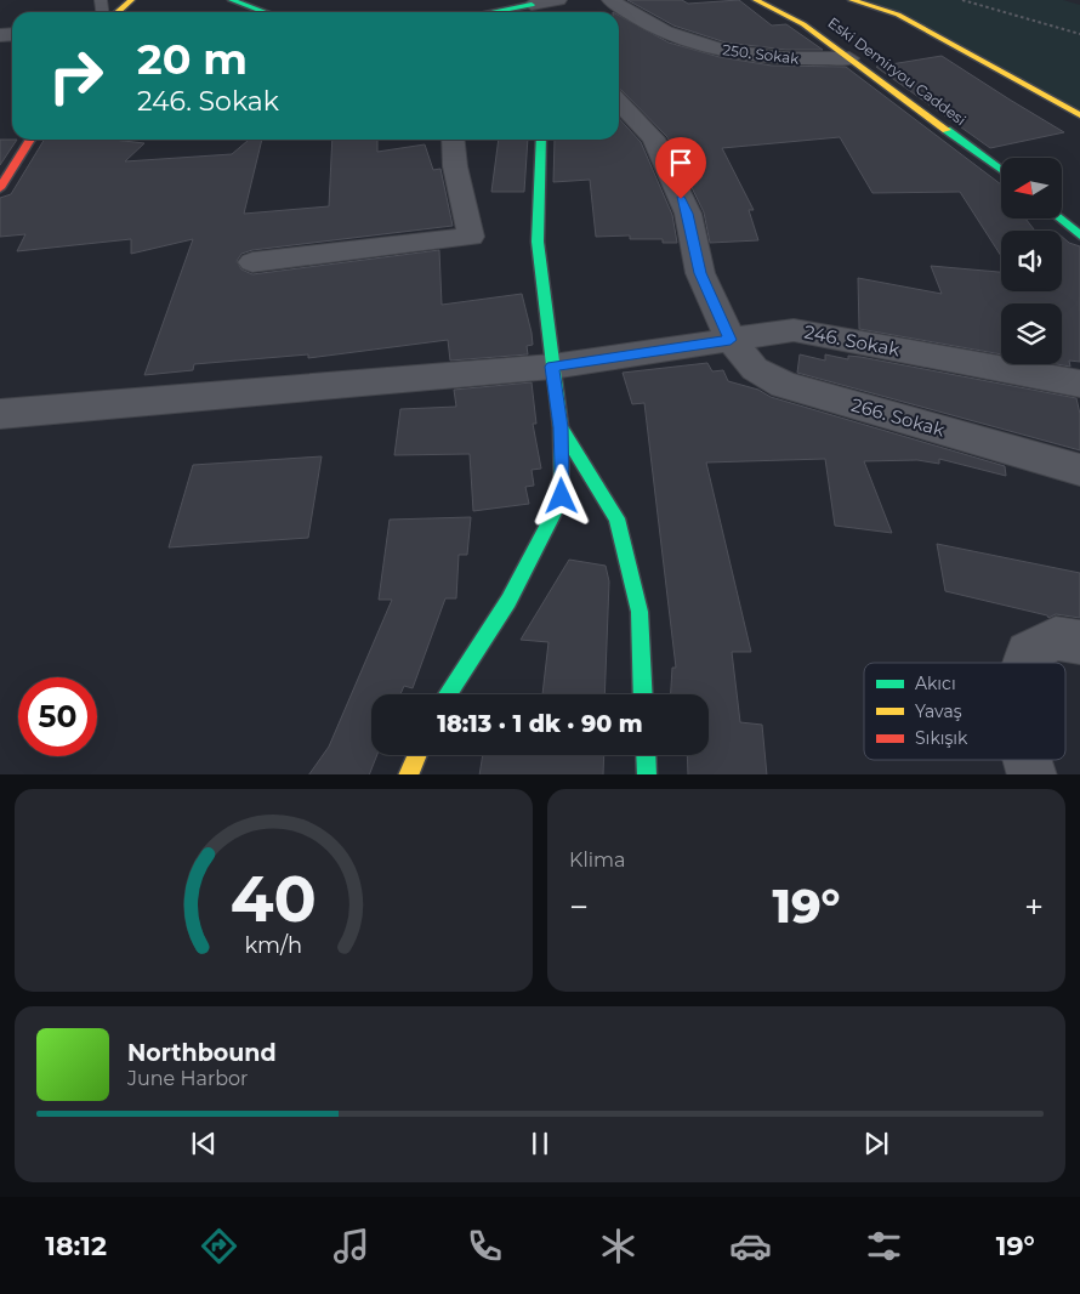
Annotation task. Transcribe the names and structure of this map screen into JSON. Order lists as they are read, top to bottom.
{
  "streets": {
    "main road": ["Eski Demiryou Caddesi"],
    "street": ["250. Sokak", "246. Sokak", "266. Sokak"]
  },
  "crossings": [
    ["250. Sokak", "Eski Demiryou Caddesi"],
    ["246. Sokak", "266. Sokak"]
  ],
  "legend": ["Akıcı", "Yavaş", "Sıkışık"],
  "north": "left",
  "page": {
    "turn": ["20 m", "246. Sokak"],
    "limit": "50",
    "trip": "18:13 · 1 dk · 90 m",
    "tile": "Klima",
    "heat": ["−", "19°", "+"],
    "song": ["Northbound", "June Harbor"],
    "tabs": ["18:12", "19°"],
    "gauge": ["40", "km/h"]
  }
}
